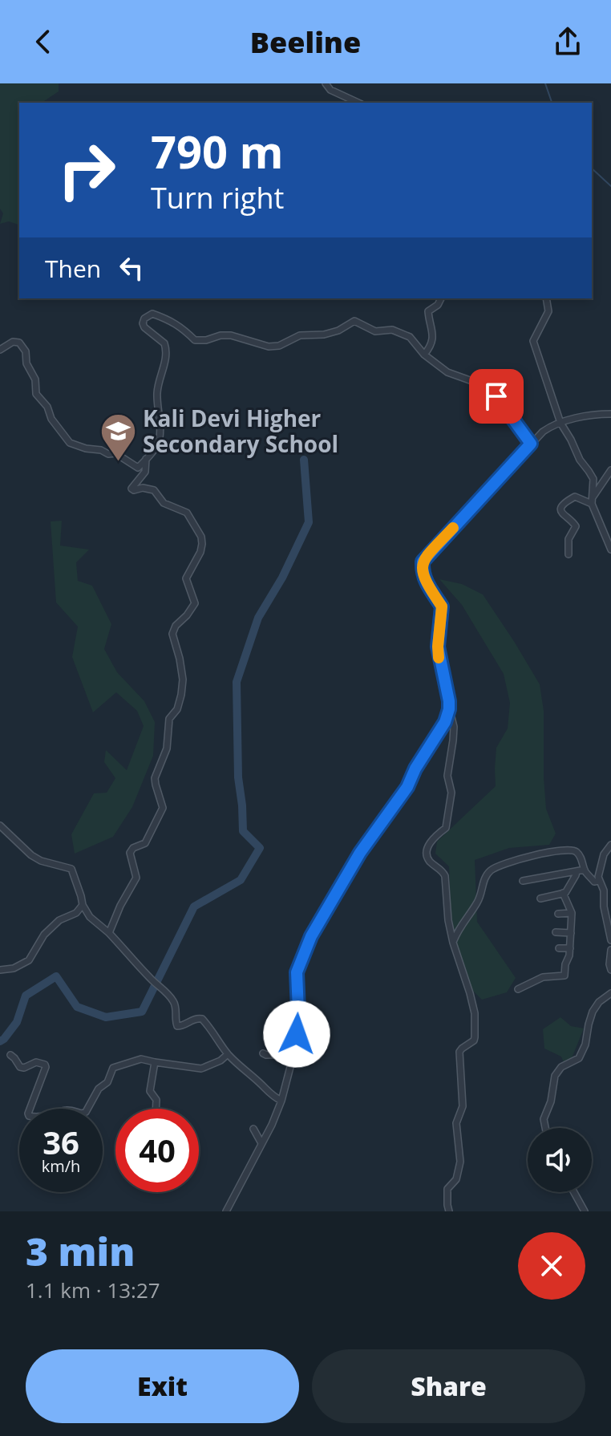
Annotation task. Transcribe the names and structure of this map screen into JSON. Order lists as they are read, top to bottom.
{
  "places": {
    "school or university": ["Kali Devi Higher Secondary School"]
  },
  "page": {
    "header": "Beeline",
    "turn": ["790 m", "Turn right"],
    "then": "Then",
    "speed": "36 km/h",
    "limit": "40",
    "heading": ["3 min", "1.1 km · 13:27"],
    "buttons": ["Exit", "Share"]
  }
}
